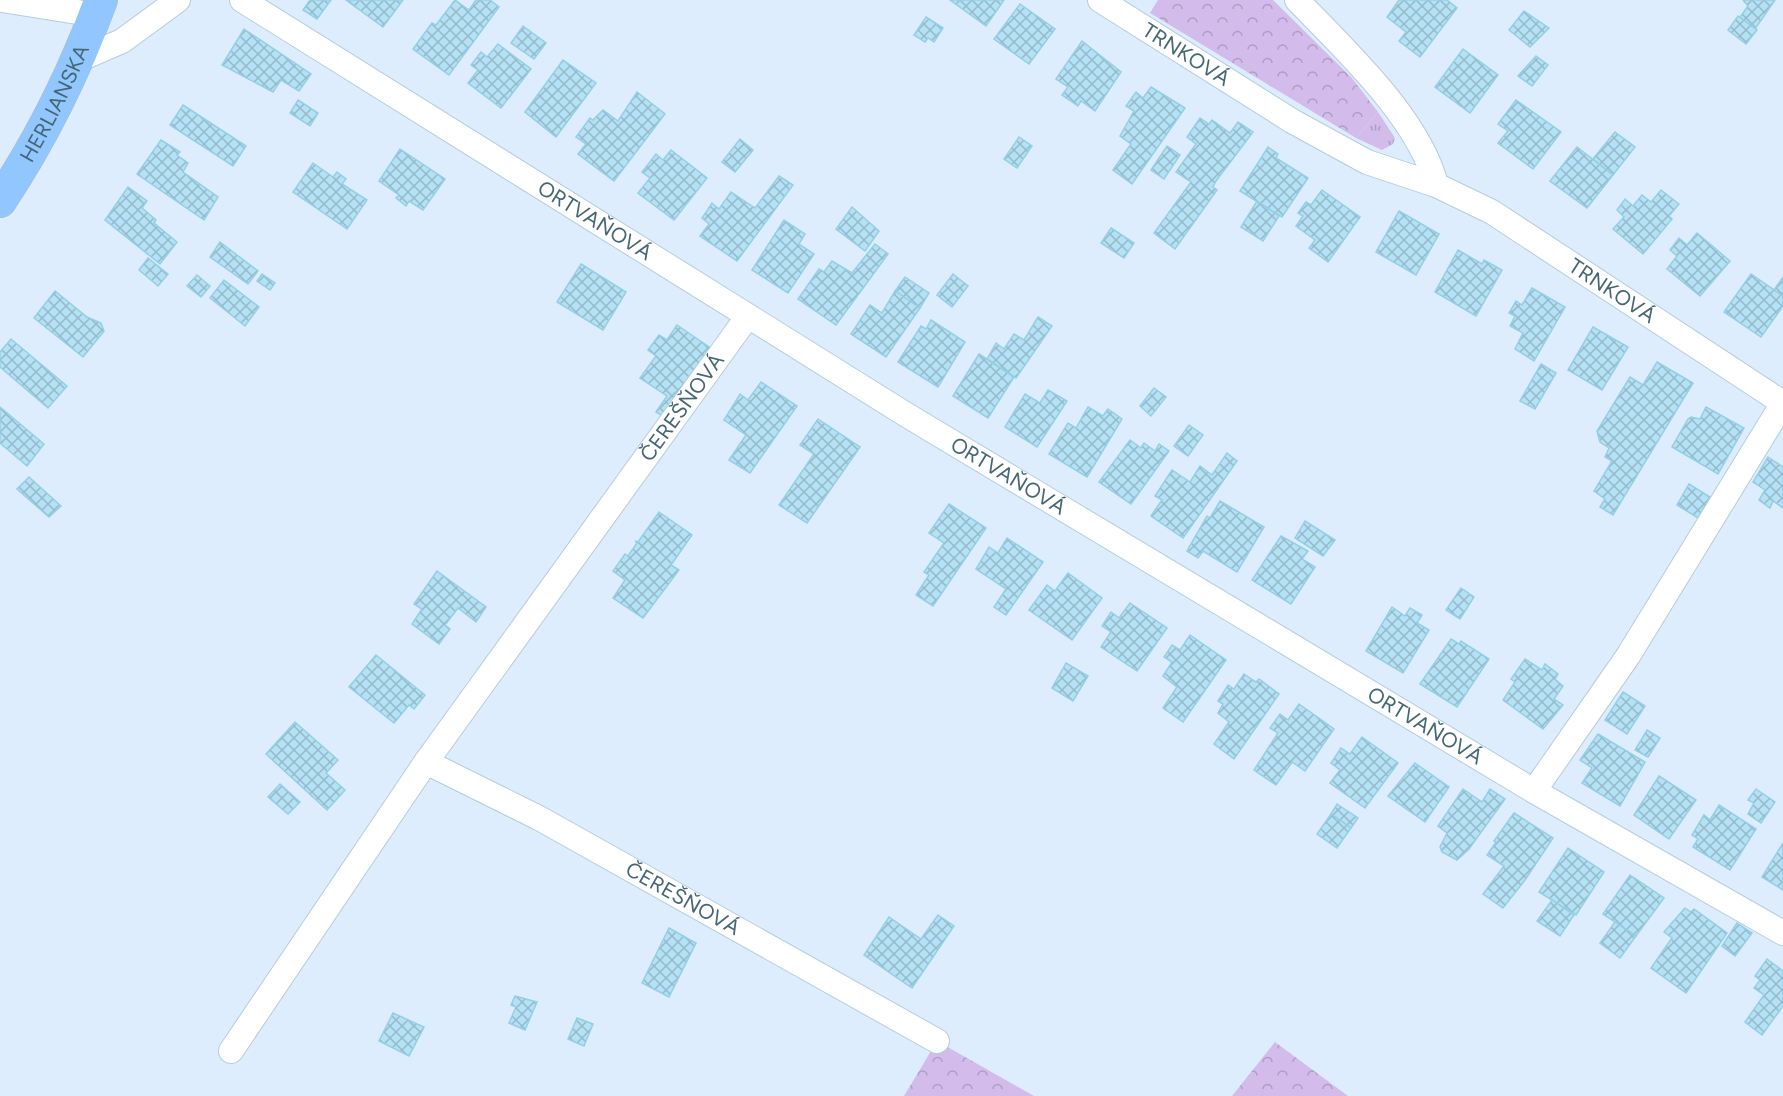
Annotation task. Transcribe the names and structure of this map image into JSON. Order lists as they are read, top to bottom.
{
  "streets": {
    "main road": ["HERLIANSKA"],
    "street": ["TRNKOVÁ", "ORTVAŇOVÁ", "ČEREŠŇOVÁ"]
  },
  "crossings": [
    ["ORTVAŇOVÁ", "ČEREŠŇOVÁ"]
  ]
}
